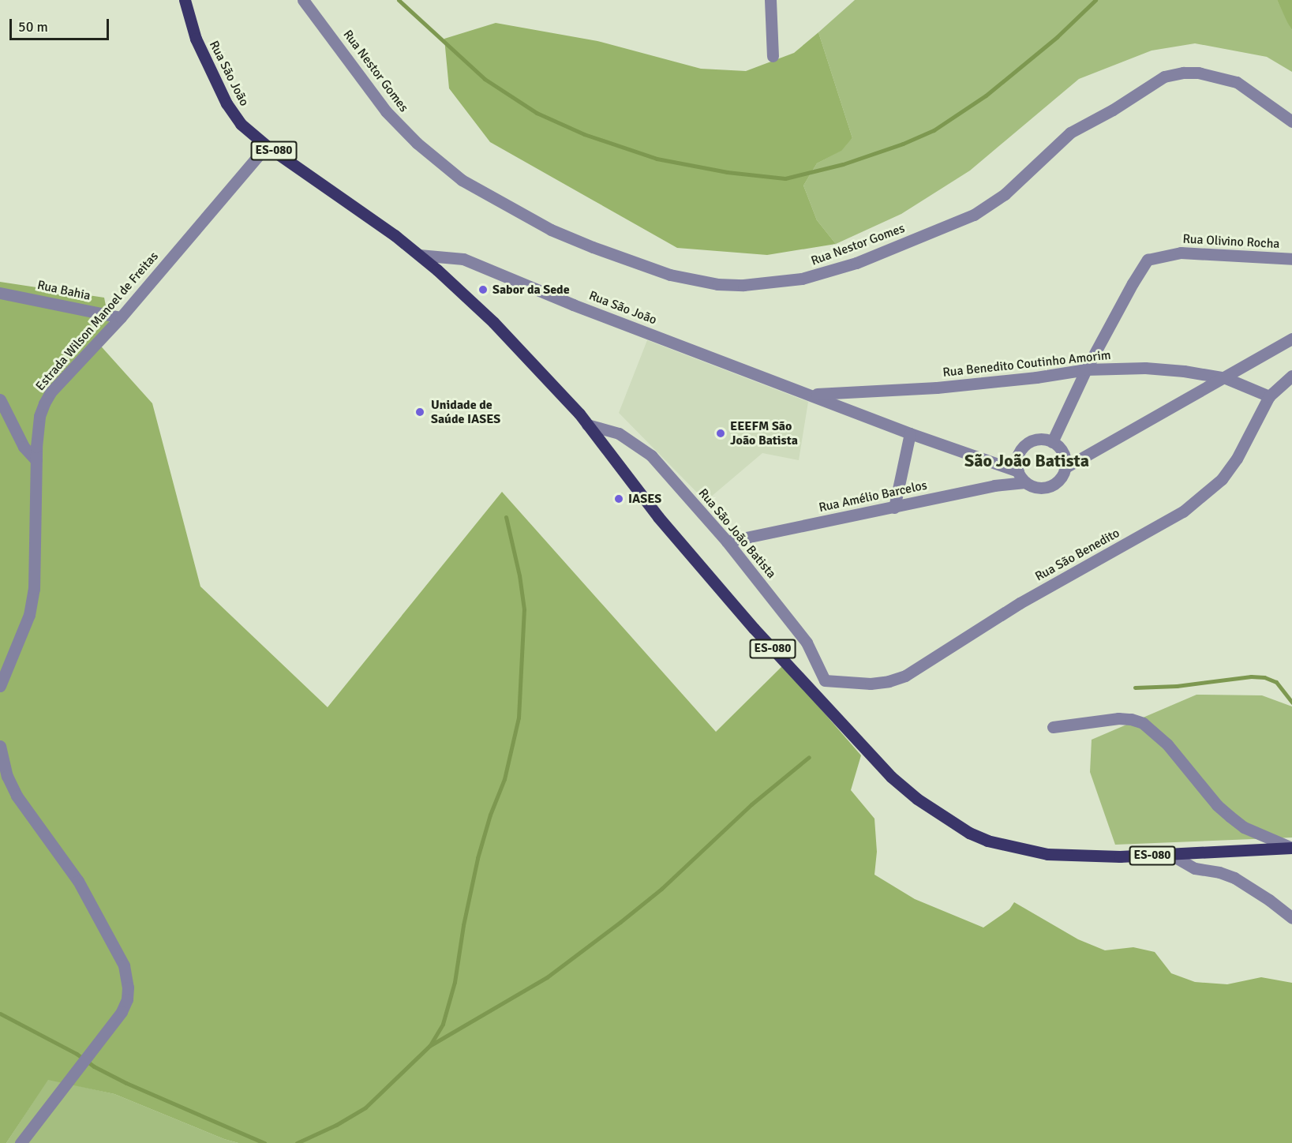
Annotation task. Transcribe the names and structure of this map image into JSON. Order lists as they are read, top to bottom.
{
  "streets": {
    "main road": ["Rua São João", "ES-080"],
    "street": [
      "Rua Nestor Gomes",
      "Rua Olivino Rocha",
      "Rua Bahia",
      "Estrada Wilson Manoel de Freitas",
      "Rua Benedito Coutinho Amorim",
      "Rua Amélio Barcelos",
      "Rua São João Batista",
      "Rua São Benedito"
    ]
  },
  "crossings": [
    ["Rua São João", "ES-080"],
    ["Rua São João", "Rua Olivino Rocha"],
    ["Rua São João", "Estrada Wilson Manoel de Freitas"],
    ["Rua São João", "Rua Benedito Coutinho Amorim"],
    ["Rua São João", "Rua Amélio Barcelos"],
    ["ES-080", "Rua São João Batista"],
    ["Rua Olivino Rocha", "Rua Benedito Coutinho Amorim"],
    ["Rua Olivino Rocha", "Rua Amélio Barcelos"],
    ["Rua Bahia", "Estrada Wilson Manoel de Freitas"],
    ["Rua Benedito Coutinho Amorim", "Rua São Benedito"],
    ["Rua Amélio Barcelos", "Rua São João Batista"],
    ["Rua São João Batista", "Rua São Benedito"]
  ],
  "districts": ["São João Batista"],
  "places": [
    "Sabor da Sede",
    "Unidade de Saúde IASES",
    "EEEFM São João Batista",
    "IASES"
  ],
  "scale_bar": "50 m"
}
